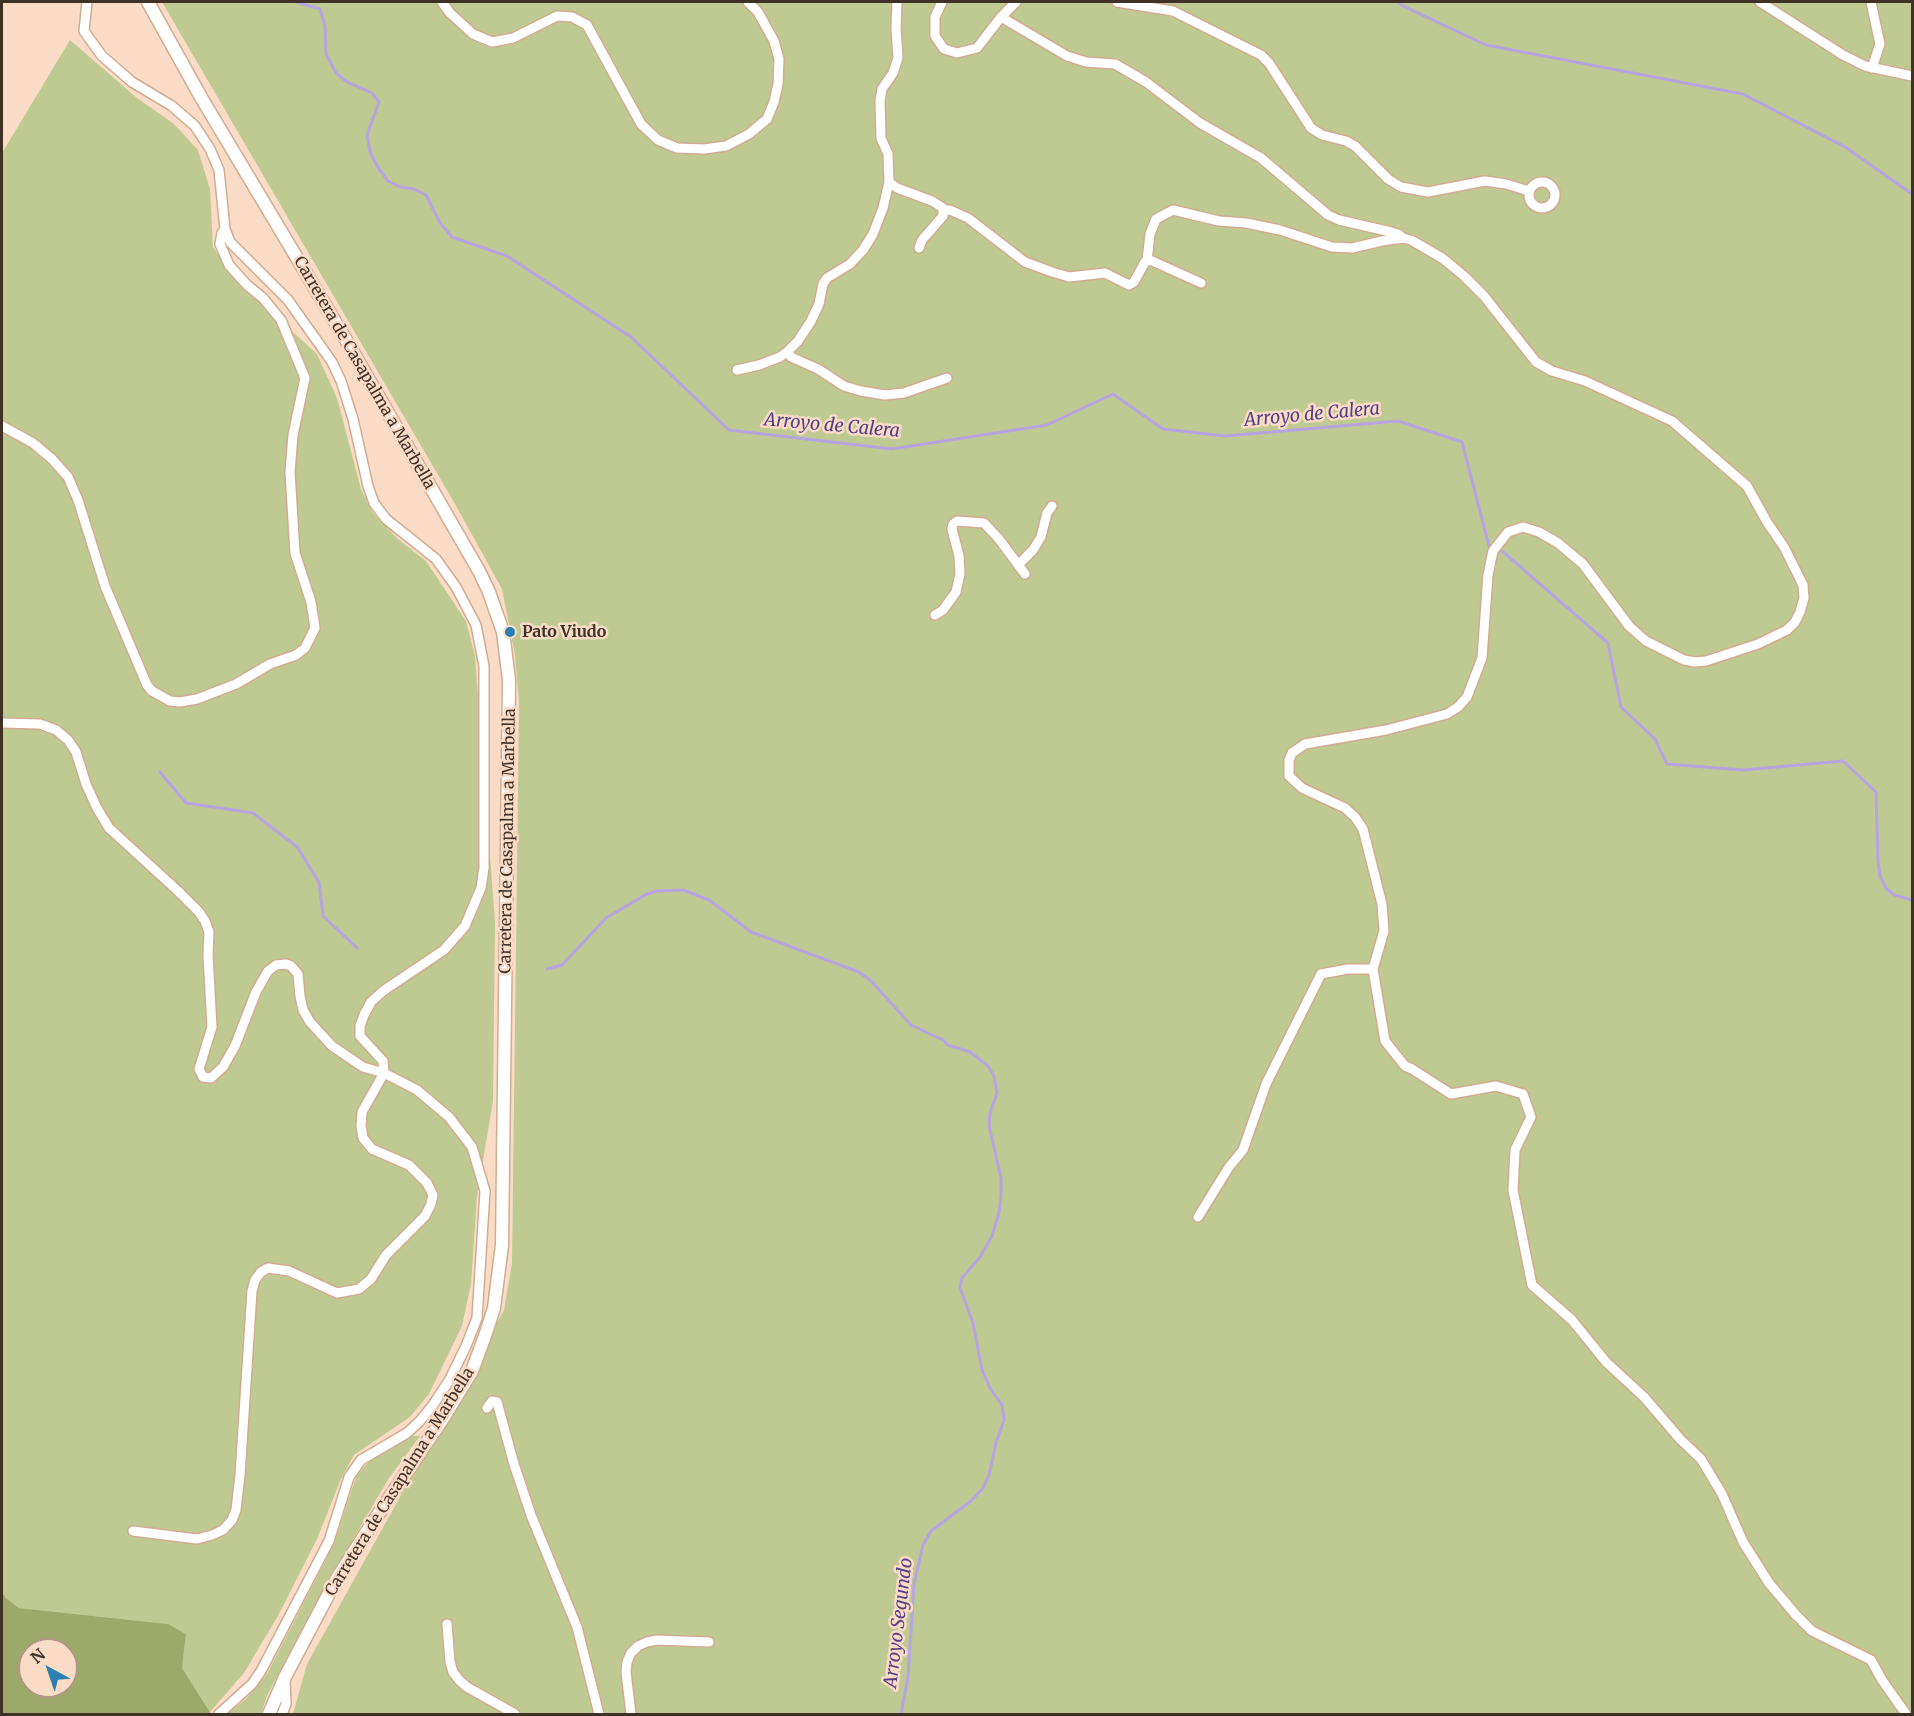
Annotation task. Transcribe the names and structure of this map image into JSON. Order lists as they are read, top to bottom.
{
  "streets": {
    "main road": ["Carretera de Casapalma a Marbella"]
  },
  "water": ["Arroyo de Calera", "Arroyo Segundo"],
  "places": ["Pato Viudo"],
  "north": "top left"
}
